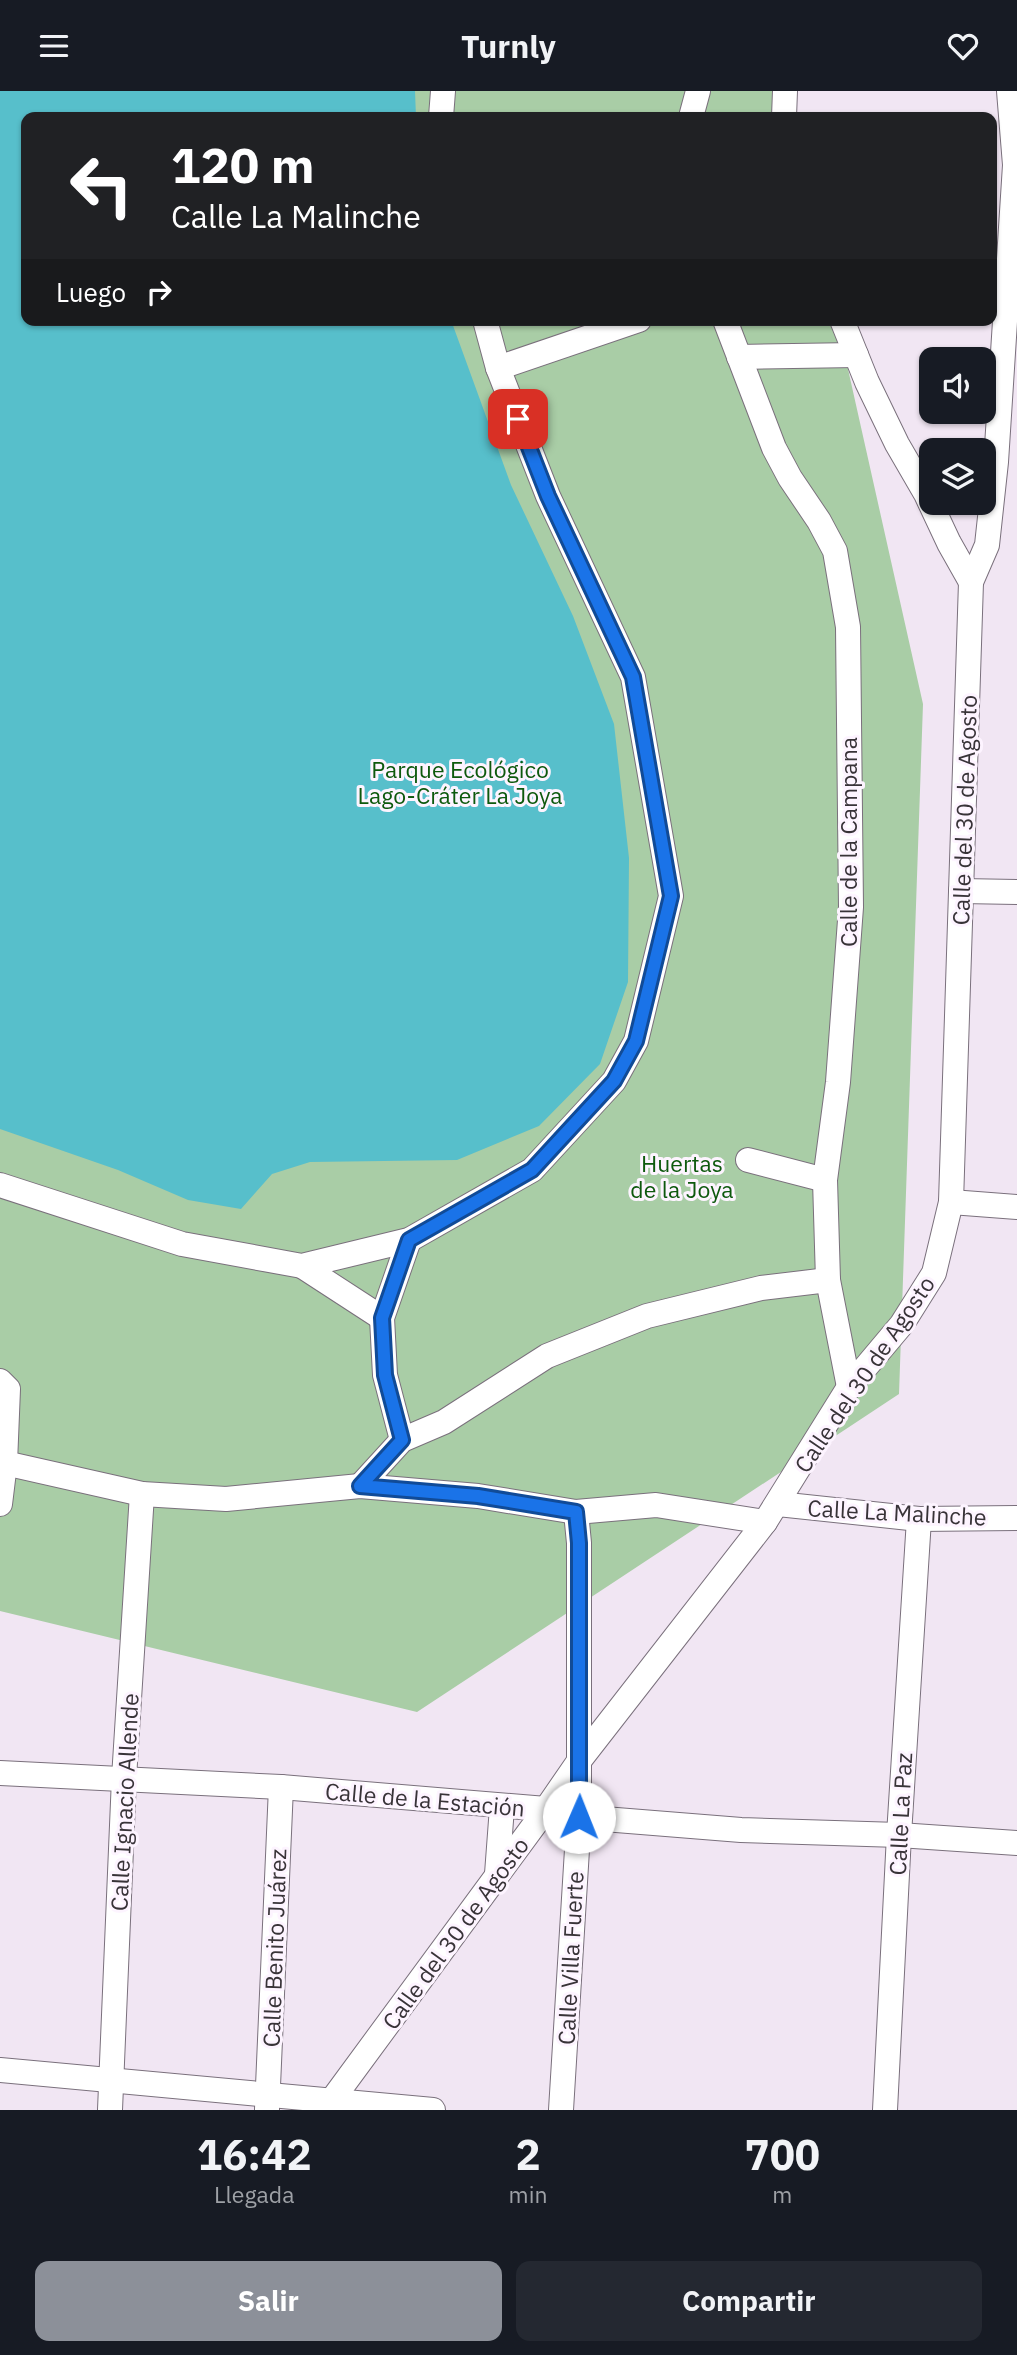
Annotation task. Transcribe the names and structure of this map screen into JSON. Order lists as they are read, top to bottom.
{
  "streets": {
    "street": [
      "Calle del 30 de Agosto",
      "Calle de la Campana",
      "Calle La Malinche",
      "Calle de la Estación",
      "Calle Ignacio Allende",
      "Calle La Paz",
      "Calle Benito Juárez",
      "Calle Villa Fuerte"
    ]
  },
  "crossings": [
    ["Calle del 30 de Agosto", "Calle de la Campana"],
    ["Calle del 30 de Agosto", "Calle La Malinche"],
    ["Calle del 30 de Agosto", "Calle de la Estación"],
    ["Calle del 30 de Agosto", "Calle Villa Fuerte"],
    ["Calle La Malinche", "Calle Ignacio Allende"],
    ["Calle La Malinche", "Calle La Paz"],
    ["Calle La Malinche", "Calle Villa Fuerte"],
    ["Calle de la Estación", "Calle Ignacio Allende"],
    ["Calle de la Estación", "Calle La Paz"],
    ["Calle de la Estación", "Calle Benito Juárez"],
    ["Calle de la Estación", "Calle Villa Fuerte"]
  ],
  "parks": ["Parque Ecológico Lago-Cráter La Joya", "Huertas de la Joya"],
  "page": {
    "header": "Turnly",
    "turn": ["120 m", "Calle La Malinche"],
    "then": "Luego",
    "eta": [
      "16:42",
      "Llegada",
      "2",
      "min",
      "700",
      "m"
    ],
    "buttons": ["Salir", "Compartir"]
  }
}
